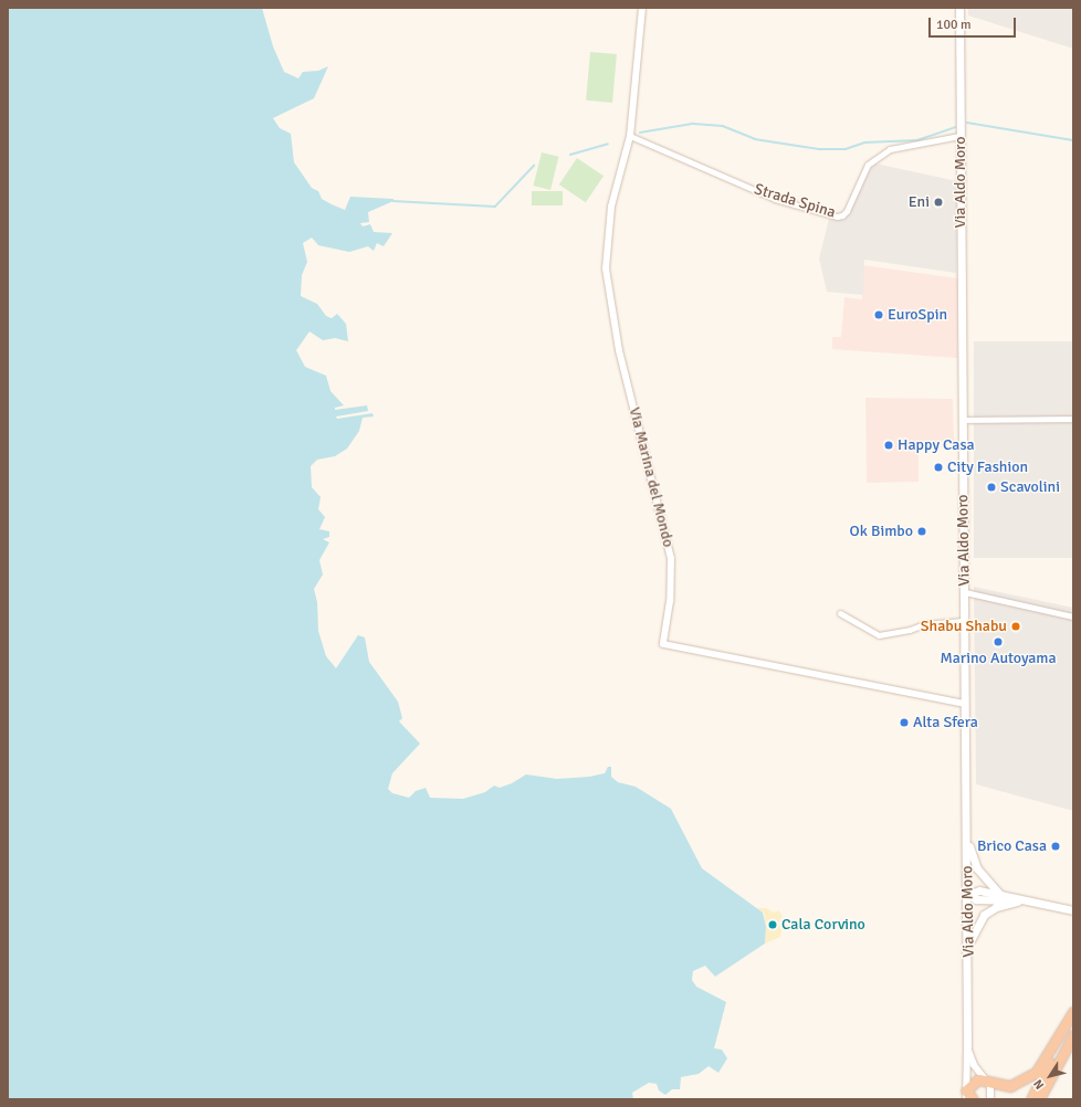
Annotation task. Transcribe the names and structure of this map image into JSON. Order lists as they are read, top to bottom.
{
  "streets": {
    "main road": ["Via Aldo Moro"],
    "street": ["Strada Spina", "Via Marina del Mondo"]
  },
  "crossings": [
    ["Via Aldo Moro", "Strada Spina"],
    ["Via Aldo Moro", "Via Marina del Mondo"],
    ["Strada Spina", "Via Marina del Mondo"]
  ],
  "places": [
    "Eni",
    "EuroSpin",
    "Happy Casa",
    "City Fashion",
    "Scavolini",
    "Ok Bimbo",
    "Shabu Shabu",
    "Marino Autoyama",
    "Alta Sfera",
    "Brico Casa",
    "Cala Corvino"
  ],
  "scale_bar": "100 m",
  "north": "bottom left"
}
